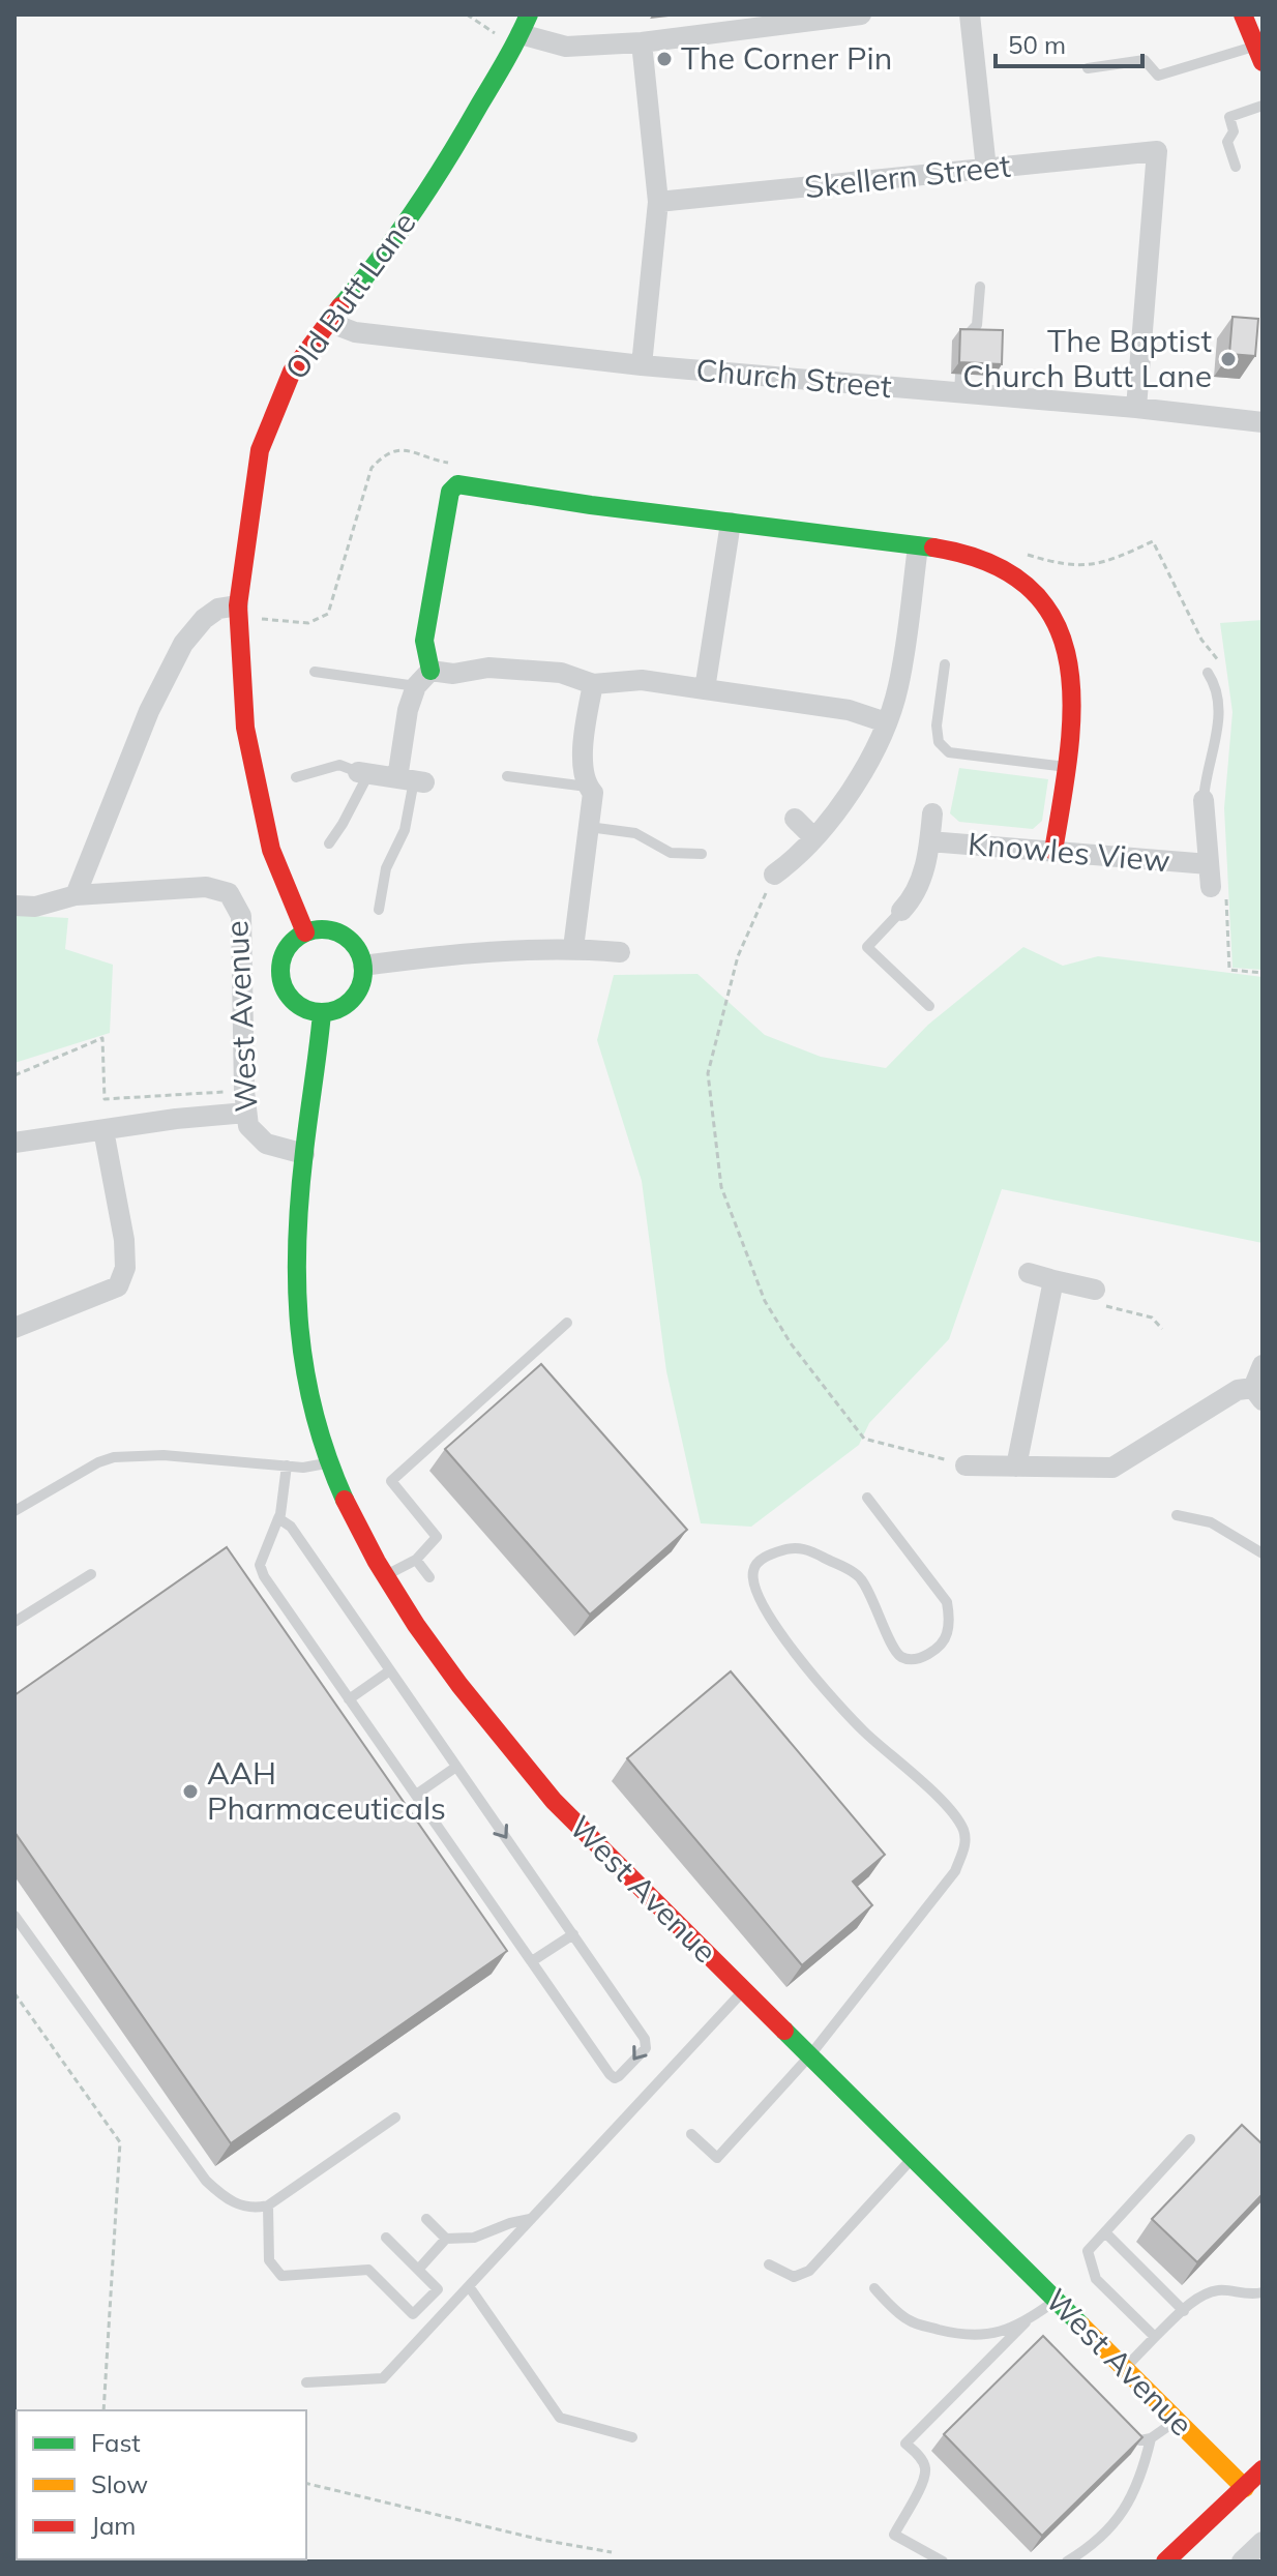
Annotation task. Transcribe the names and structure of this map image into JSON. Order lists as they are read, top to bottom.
{
  "streets": {
    "main road": ["Old Butt Lane", "West Avenue"],
    "street": ["Skellern Street", "Church Street", "Knowles View"]
  },
  "crossings": [
    ["Skellern Street", "Church Street"],
    ["Old Butt Lane", "Church Street"],
    ["Old Butt Lane", "West Avenue"]
  ],
  "places": ["The Corner Pin", "The Baptist Church Butt Lane", "AAH Pharmaceuticals"],
  "legend": ["Fast", "Slow", "Jam"],
  "scale_bar": "50 m"
}
